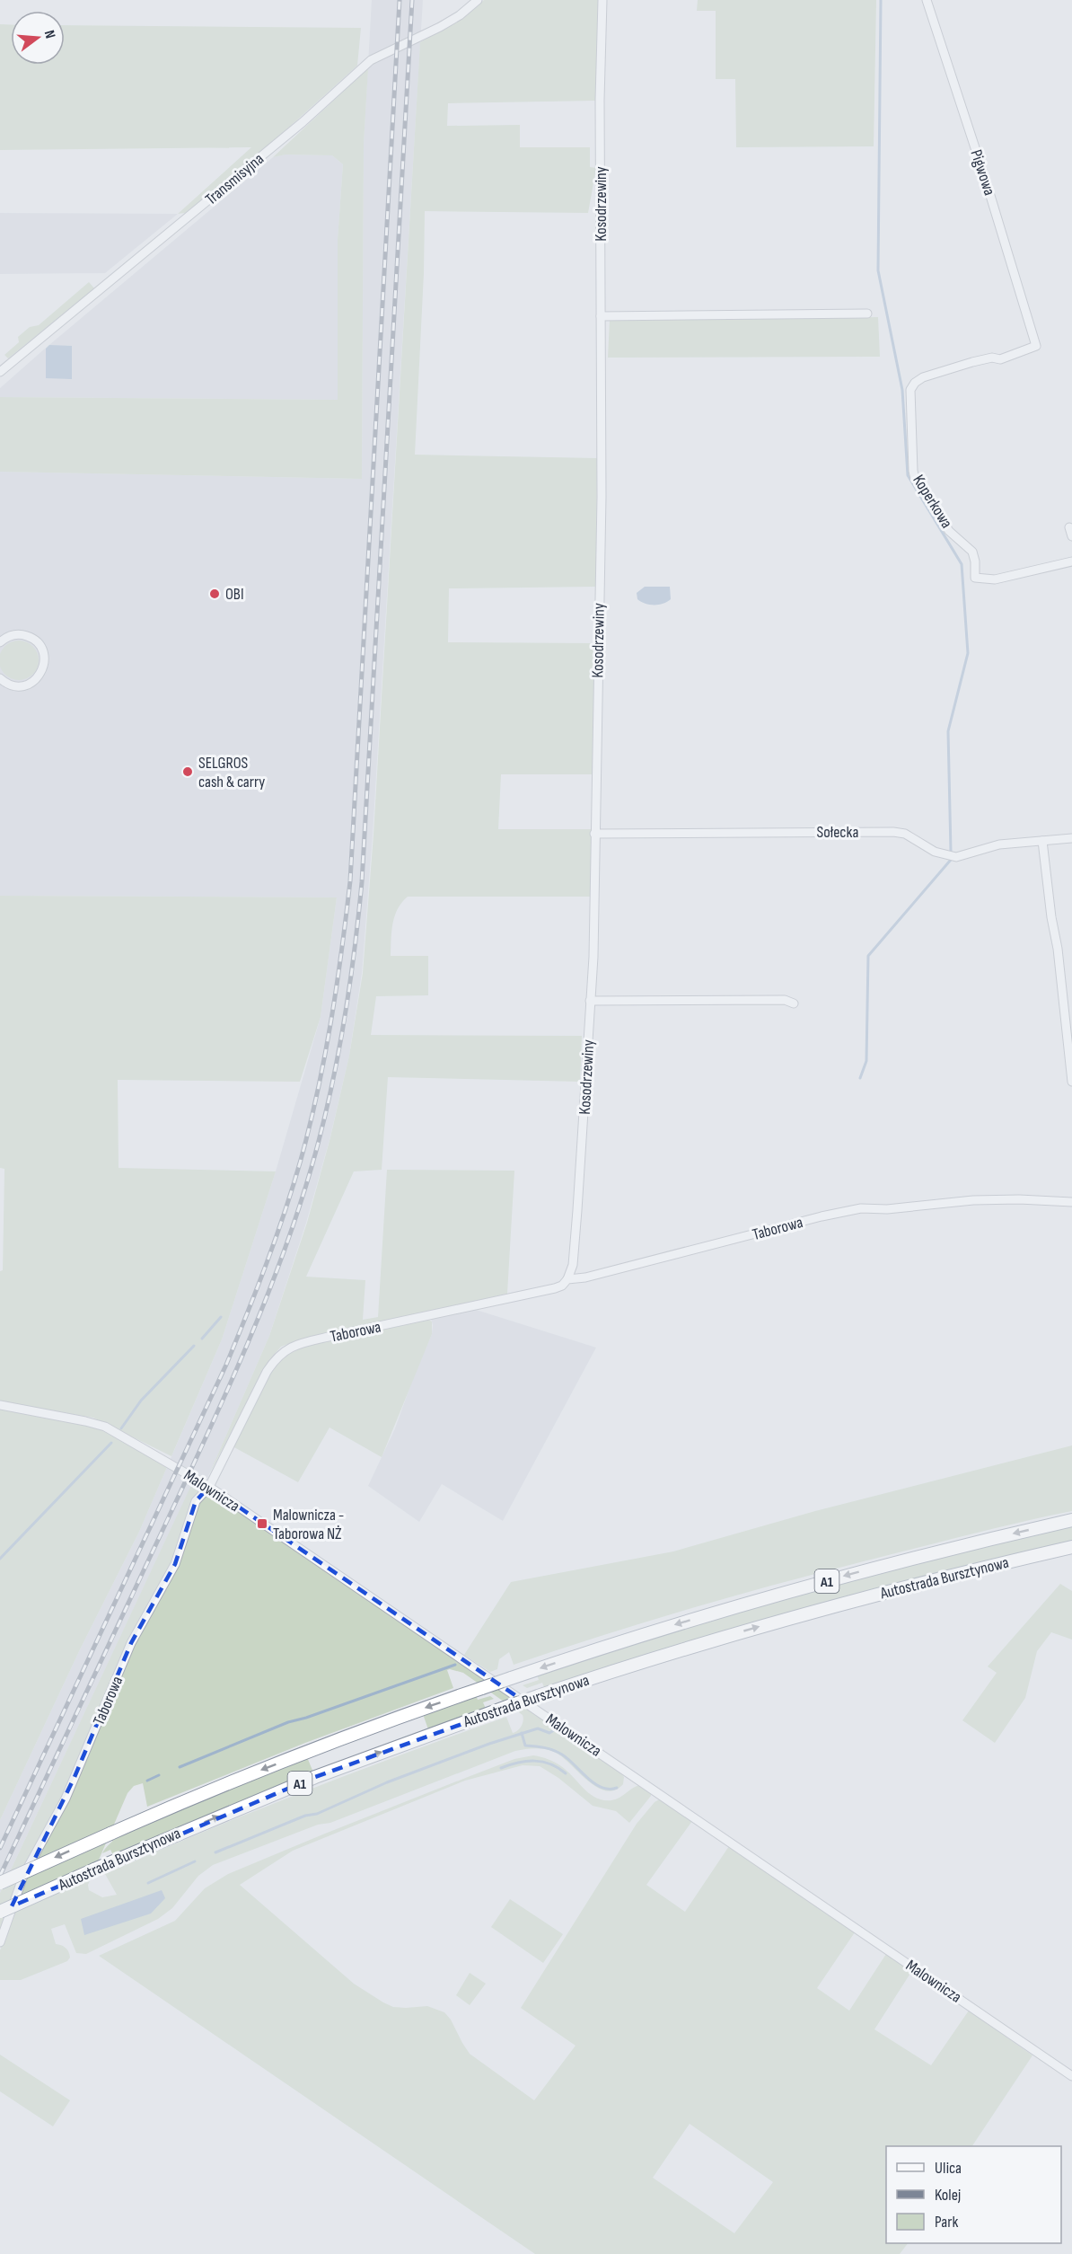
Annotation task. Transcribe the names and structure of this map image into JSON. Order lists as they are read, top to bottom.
{
  "streets": {
    "highway": ["Autostrada Bursztynowa", "A1"],
    "street": [
      "Pigwowa",
      "Transmisyjna",
      "Kosodrzewiny",
      "Koperkowa",
      "Sołecka",
      "Taborowa",
      "Malownicza"
    ]
  },
  "crossings": [
    ["Pigwowa", "Koperkowa"],
    ["Kosodrzewiny", "Sołecka"],
    ["Kosodrzewiny", "Taborowa"],
    ["Taborowa", "Malownicza"]
  ],
  "places": {
    "other": ["OBI", "SELGROS cash & carry"],
    "transit": ["Malownicza - Taborowa NŻ"]
  },
  "legend": ["Ulica", "Kolej", "Park"],
  "north": "right"
}
